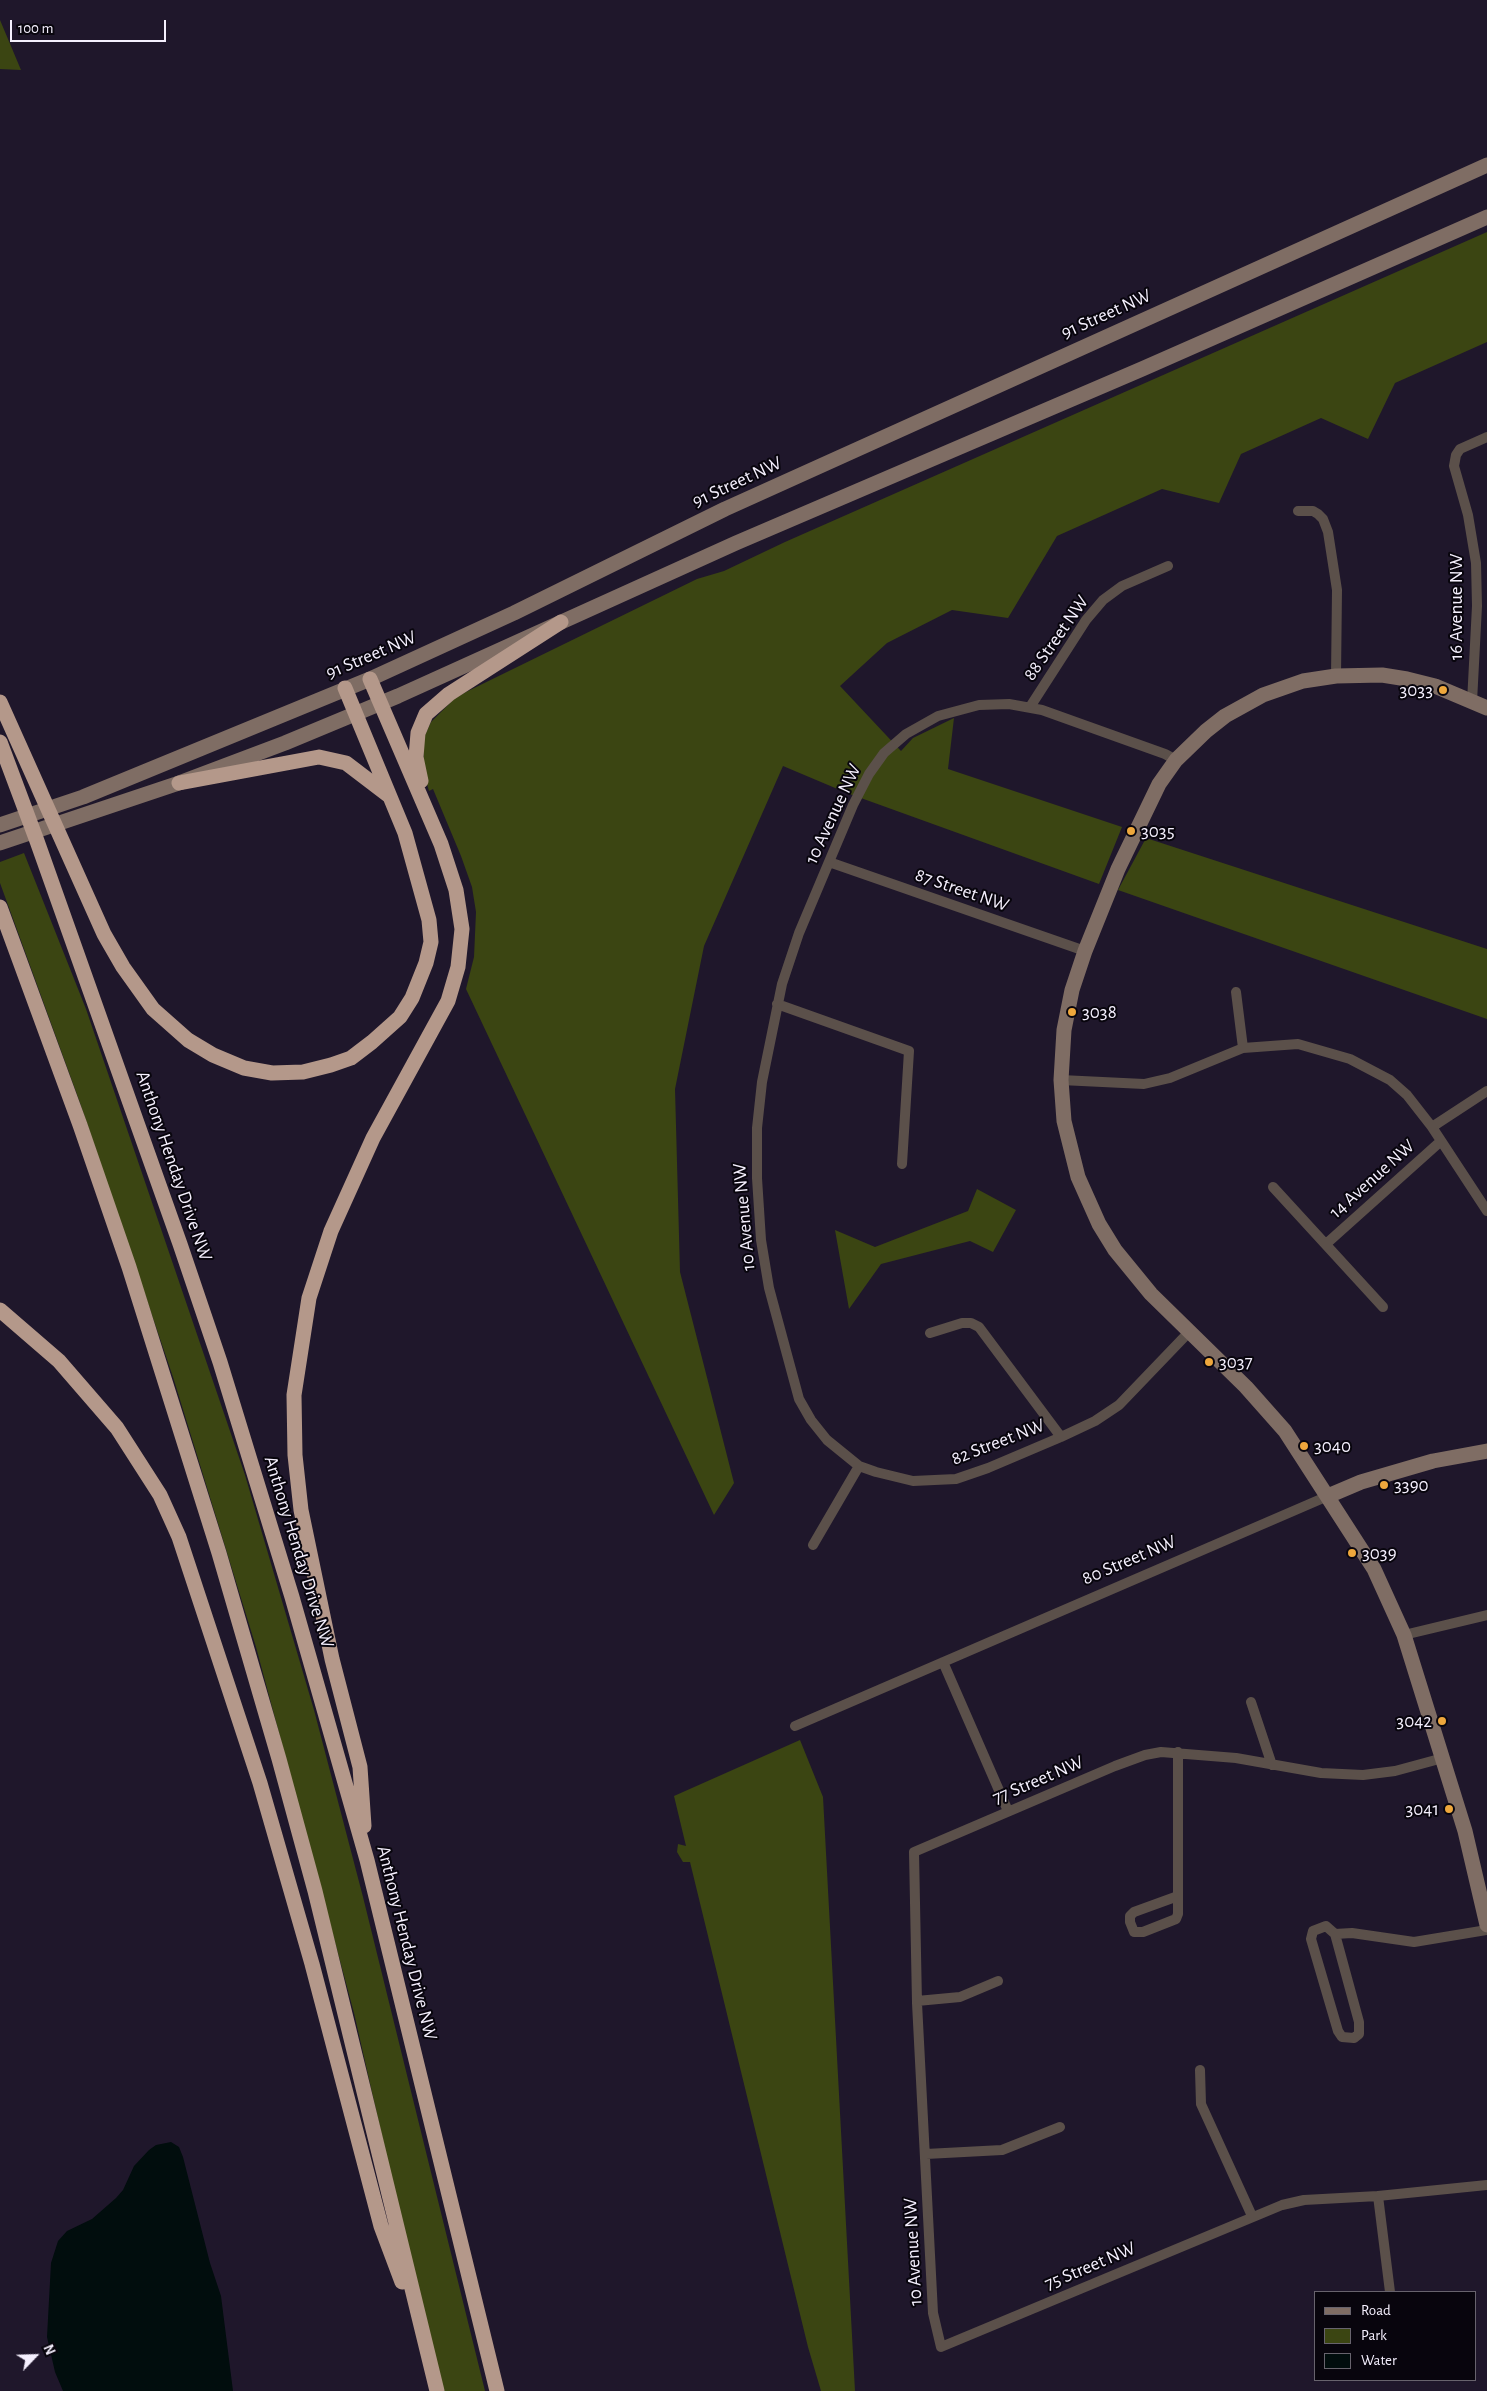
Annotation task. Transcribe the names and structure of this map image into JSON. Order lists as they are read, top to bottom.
{
  "streets": {
    "highway": ["Anthony Henday Drive NW"],
    "main road": ["91 Street NW", "80 Street NW"],
    "street": [
      "16 Avenue NW",
      "88 Street NW",
      "10 Avenue NW",
      "87 Street NW",
      "14 Avenue NW",
      "82 Street NW",
      "77 Street NW",
      "75 Street NW"
    ]
  },
  "crossings": [
    ["88 Street NW", "10 Avenue NW"],
    ["10 Avenue NW", "87 Street NW"],
    ["10 Avenue NW", "82 Street NW"],
    ["10 Avenue NW", "77 Street NW"],
    ["10 Avenue NW", "75 Street NW"]
  ],
  "places": [
    "3033",
    "3035",
    "3038",
    "3037",
    "3040",
    "3390",
    "3039",
    "3042",
    "3041"
  ],
  "legend": ["Road", "Park", "Water"],
  "scale_bar": "100 m",
  "north": "top right"
}
